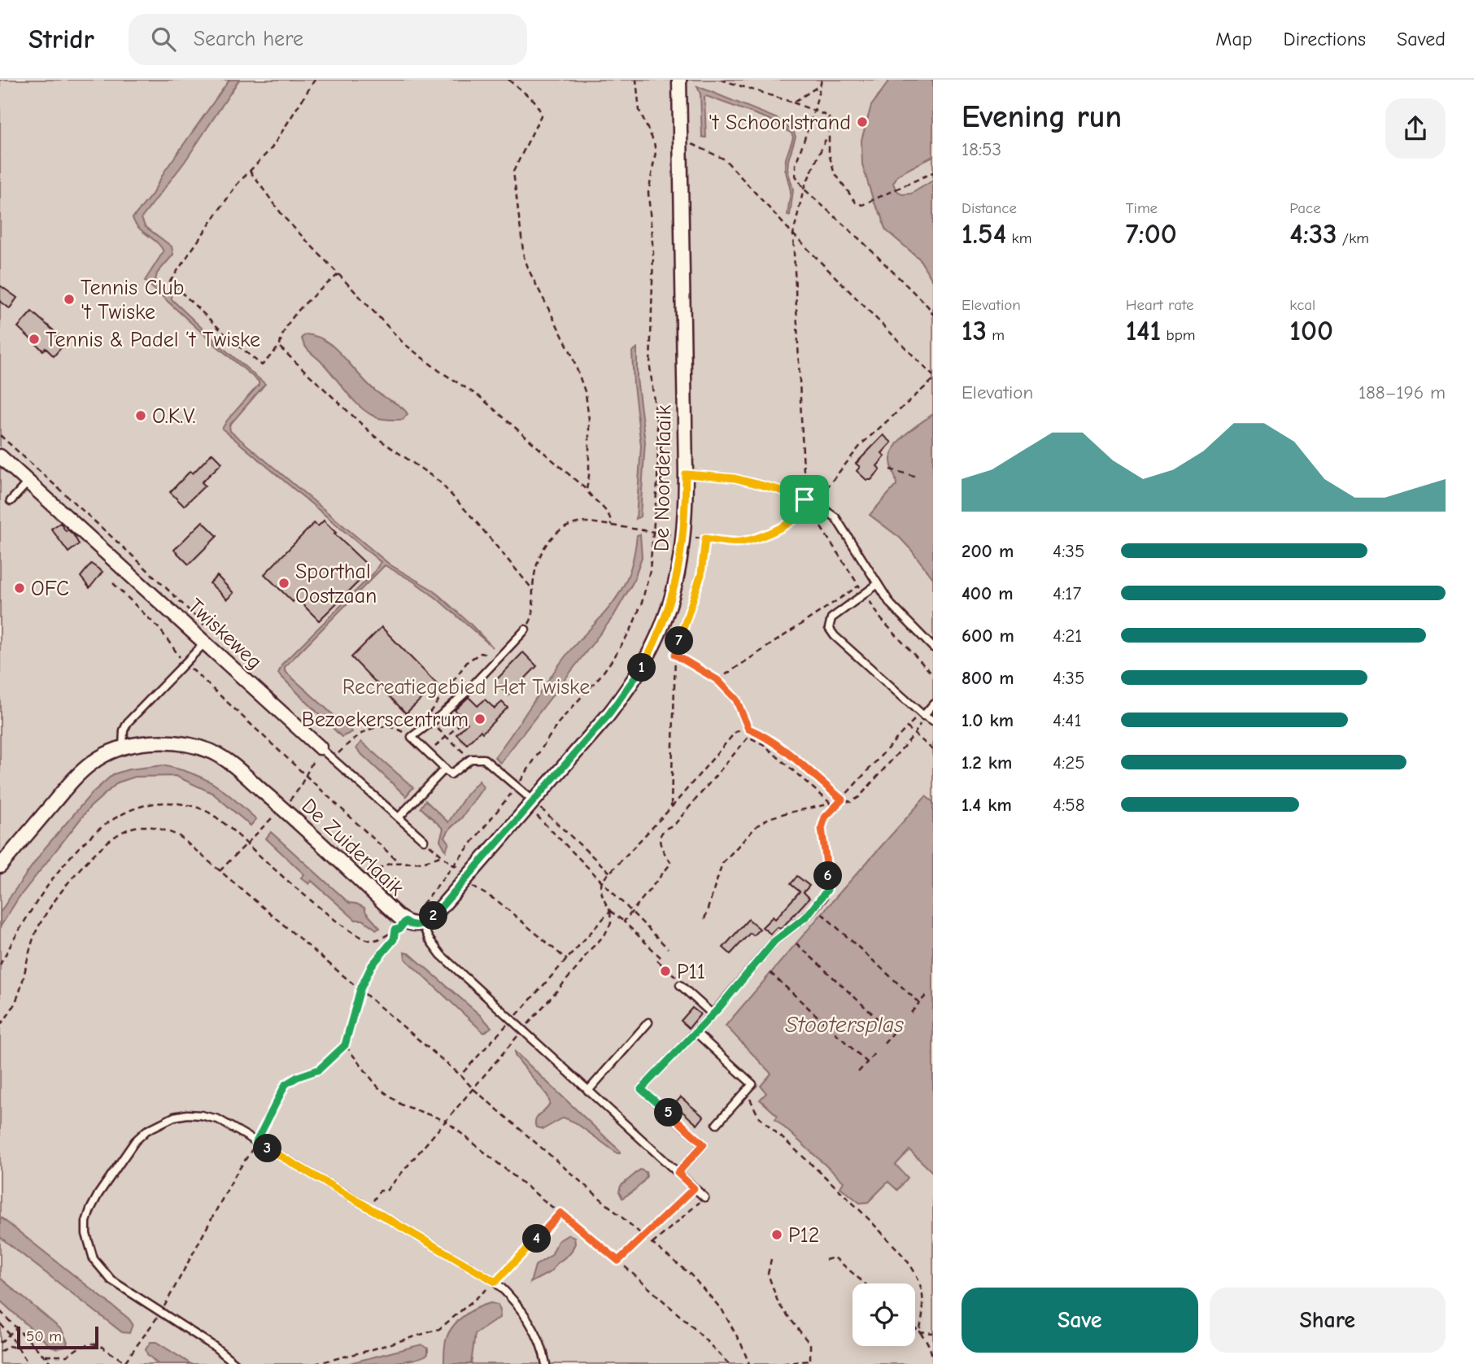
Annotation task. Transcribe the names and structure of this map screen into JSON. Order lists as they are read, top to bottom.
{
  "streets": {
    "street": ["De Noorderlaaik", "Twiskeweg", "De Zuiderlaaik"]
  },
  "crossings": [
    ["De Noorderlaaik", "De Zuiderlaaik"]
  ],
  "water": ["Stootersplas"],
  "parks": ["Recreatiegebied Het Twiske"],
  "places": [
    "'t Schoorlstrand",
    "Tennis Club 't Twiske",
    "Tennis & Padel ’t Twiske",
    "O.K.V.",
    "Sporthal Oostzaan",
    "OFC",
    "Bezoekerscentrum",
    "P11",
    "P12"
  ],
  "scale_bar": "50 m",
  "page": {
    "header": "Stridr",
    "search": "Search here",
    "nav": ["Map", "Directions", "Saved"],
    "heading": ["Evening run", "18:53"],
    "stats": [
      ["Distance", "1.54 km"],
      ["Time", "7:00"],
      ["Pace", "4:33 /km"],
      ["Elevation", "13 m"],
      ["Heart rate", "141 bpm"],
      ["kcal", "100"]
    ],
    "chart": ["Elevation", "188–196 m"],
    "list": [
      {
        "name": "200 m",
        "note": "4:35"
      },
      {
        "name": "400 m",
        "note": "4:17"
      },
      {
        "name": "600 m",
        "note": "4:21"
      },
      {
        "name": "800 m",
        "note": "4:35"
      },
      {
        "name": "1.0 km",
        "note": "4:41"
      },
      {
        "name": "1.2 km",
        "note": "4:25"
      },
      {
        "name": "1.4 km",
        "note": "4:58"
      }
    ],
    "pins": [
      "7",
      "1",
      "6",
      "2",
      "5",
      "3",
      "4"
    ],
    "buttons": ["Save", "Share"],
    "scale": "50 m"
  }
}
